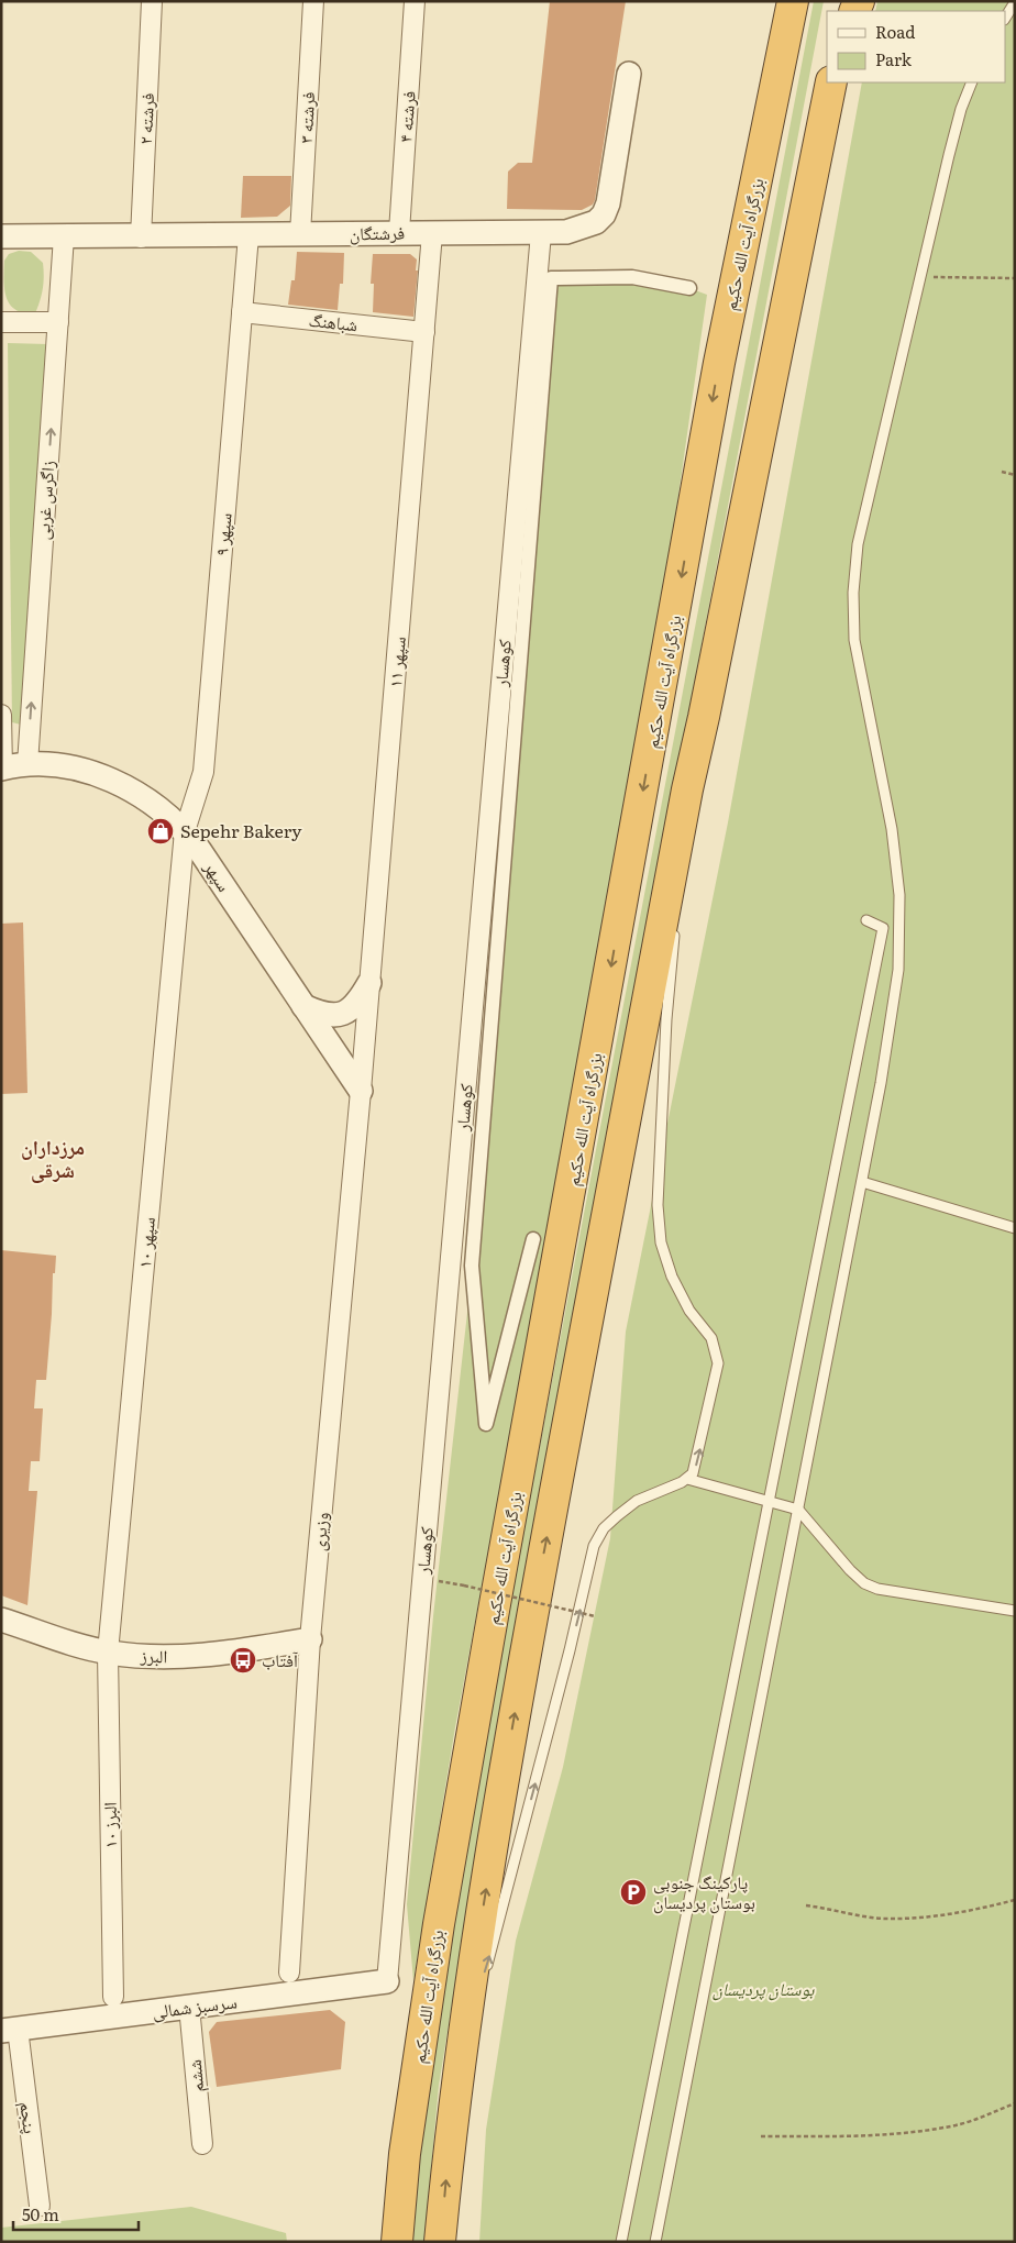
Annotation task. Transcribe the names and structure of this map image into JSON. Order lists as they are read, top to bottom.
{
  "streets": {
    "highway": ["بزرگراه آیت الله حکیم"],
    "street": [
      "فرشته ۴",
      "فرشته ۳",
      "فرشته ۲",
      "فرشتگان",
      "شباهنگ",
      "زاگرس غربی",
      "سپهر ۹",
      "سپهر ۱۱",
      "کوهسار",
      "سپهر",
      "سپهر ۱۰",
      "وزیری",
      "البرز",
      "البرز ۱۰",
      "سرسبز شمالی",
      "ششم",
      "پنجم"
    ]
  },
  "crossings": [
    ["فرشته ۴", "فرشتگان"],
    ["فرشته ۳", "فرشتگان"],
    ["فرشته ۲", "فرشتگان"],
    ["فرشتگان", "زاگرس غربی"],
    ["فرشتگان", "سپهر ۹"],
    ["فرشتگان", "سپهر ۱۱"],
    ["فرشتگان", "کوهسار"],
    ["شباهنگ", "سپهر ۹"],
    ["شباهنگ", "سپهر ۱۱"],
    ["زاگرس غربی", "سپهر"],
    ["سپهر ۹", "سپهر"],
    ["سپهر ۹", "سپهر ۱۰"],
    ["سپهر ۱۱", "سپهر"],
    ["سپهر ۱۱", "وزیری"],
    ["کوهسار", "سرسبز شمالی"],
    ["سپهر", "سپهر ۱۰"],
    ["سپهر", "وزیری"],
    ["سپهر ۱۰", "البرز"],
    ["سپهر ۱۰", "البرز ۱۰"],
    ["وزیری", "البرز"],
    ["البرز", "البرز ۱۰"],
    ["سرسبز شمالی", "ششم"],
    ["سرسبز شمالی", "پنجم"]
  ],
  "one_way": ["زاگرس غربی"],
  "districts": ["مرزداران شرقی"],
  "parks": ["بوستان پردیسان"],
  "places": {
    "shop": ["Sepehr Bakery"],
    "bus stop": ["آفتاب"],
    "parking": ["پارکینگ جنوبی بوستان پردیسان"]
  },
  "legend": ["Road", "Park"],
  "scale_bar": "50 m"
}
